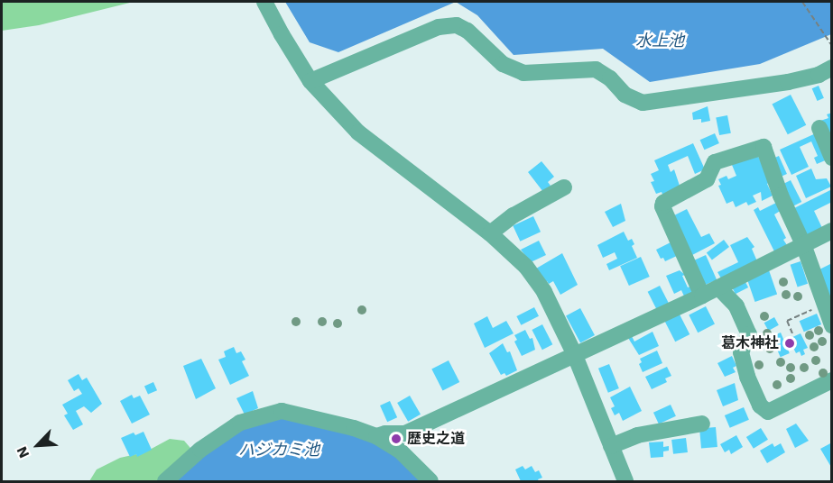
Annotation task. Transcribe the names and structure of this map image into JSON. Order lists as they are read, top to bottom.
{
  "water": ["水上池", "ハジカミ池"],
  "places": ["葛木神社", "歴史之道"],
  "north": "bottom left"
}
